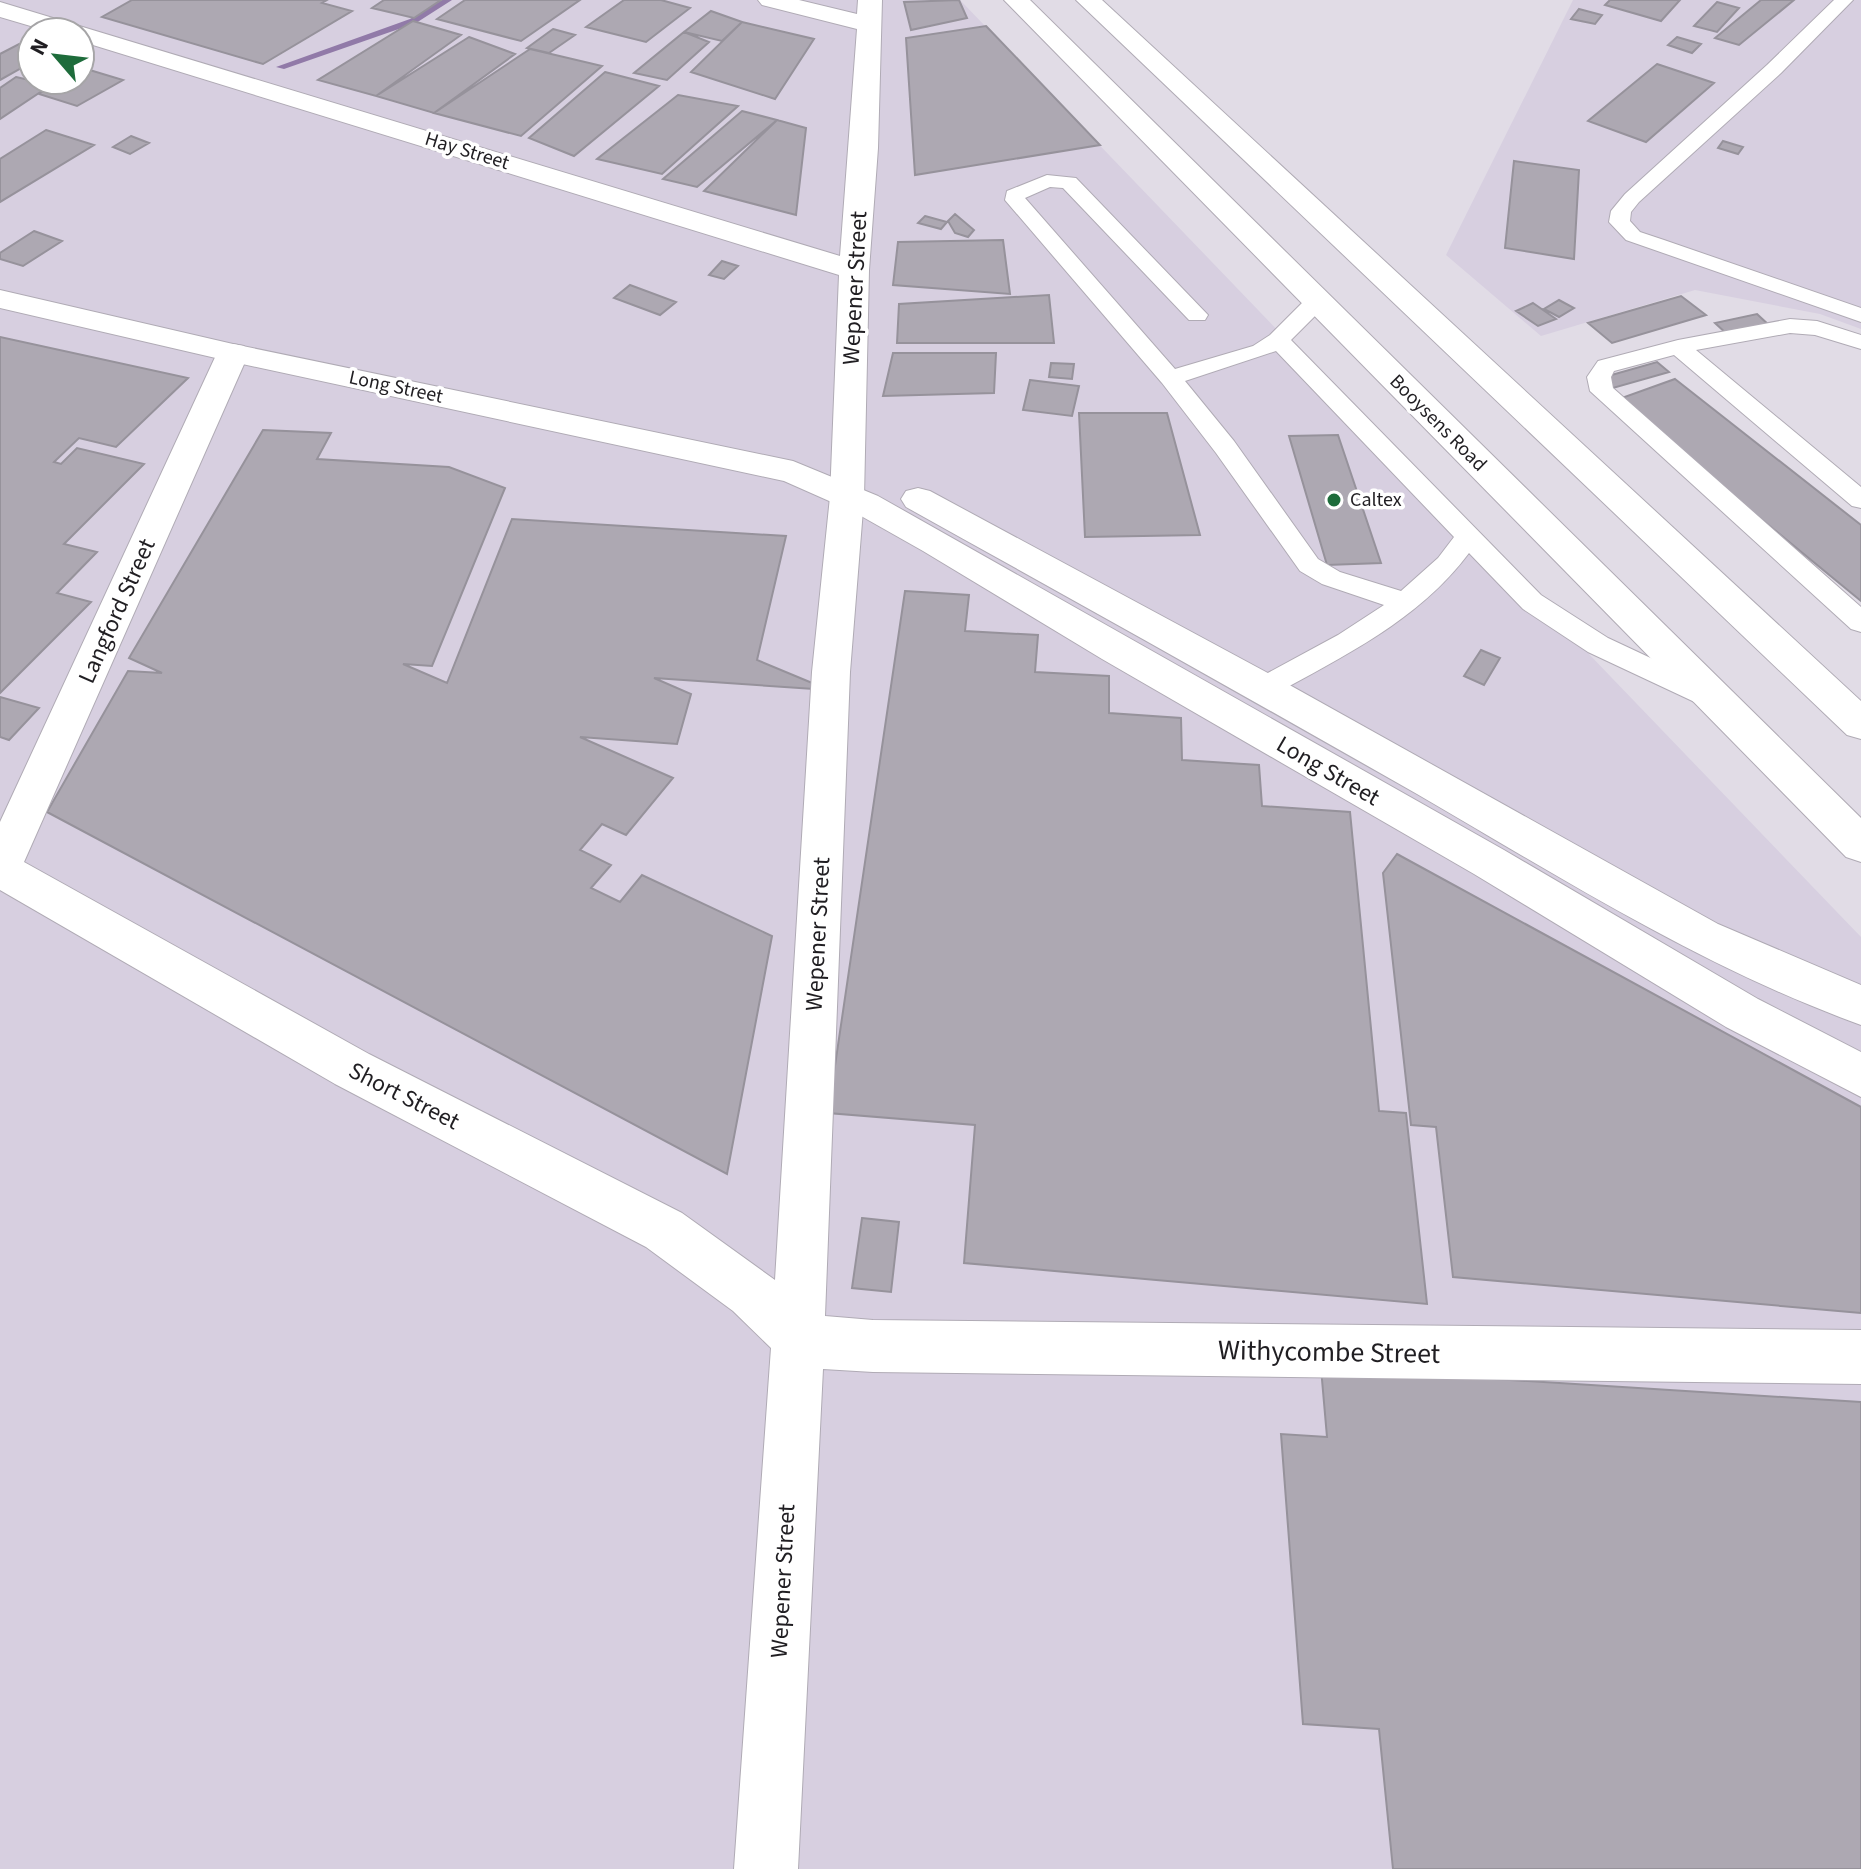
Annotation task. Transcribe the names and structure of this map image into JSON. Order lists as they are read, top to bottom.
{
  "streets": {
    "main road": [
      "Hay Street",
      "Wepener Street",
      "Long Street",
      "Booysens Road",
      "Langford Street",
      "Short Street",
      "Withycombe Street"
    ]
  },
  "crossings": [
    ["Hay Street", "Wepener Street"],
    ["Wepener Street", "Long Street"],
    ["Wepener Street", "Short Street"],
    ["Wepener Street", "Withycombe Street"],
    ["Long Street", "Langford Street"],
    ["Langford Street", "Short Street"],
    ["Short Street", "Withycombe Street"]
  ],
  "places": ["Caltex"],
  "north": "top left"
}
